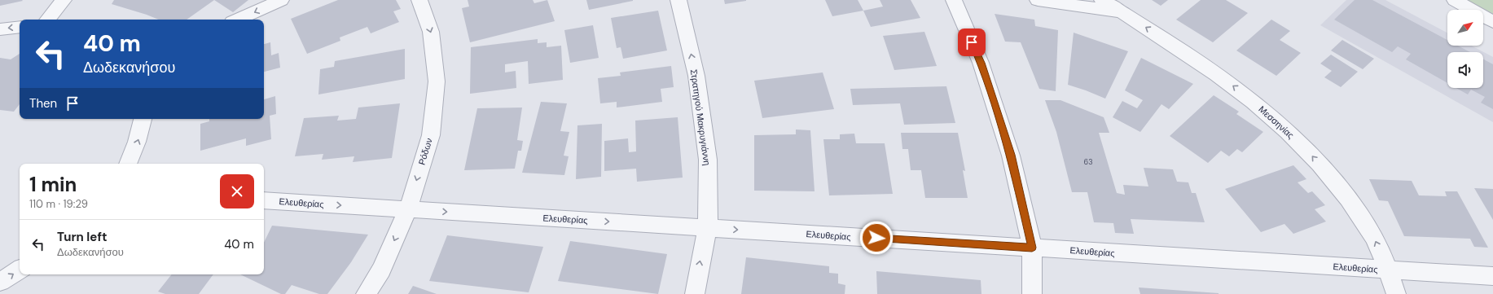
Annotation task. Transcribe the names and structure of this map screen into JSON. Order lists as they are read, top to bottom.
{
  "streets": {
    "street": [
      "Στρατηγού Μακρυγιάννη",
      "Μεσσηνίας",
      "Ρόδων",
      "Ελευθερίας"
    ]
  },
  "crossings": [
    ["Στρατηγού Μακρυγιάννη", "Ελευθερίας"],
    ["Μεσσηνίας", "Ελευθερίας"],
    ["Ρόδων", "Ελευθερίας"]
  ],
  "one_way": [
    "Στρατηγού Μακρυγιάννη",
    "Μεσσηνίας",
    "Ρόδων",
    "Ελευθερίας"
  ],
  "house_numbers": ["63"],
  "north": "top right",
  "page": {
    "turn": ["40 m", "Δωδεκανήσου"],
    "then": "Then",
    "heading": ["1 min", "110 m · 19:29"],
    "list": [
      {
        "name": "Turn left",
        "note": "Δωδεκανήσου",
        "value": "40 m"
      }
    ]
  }
}
